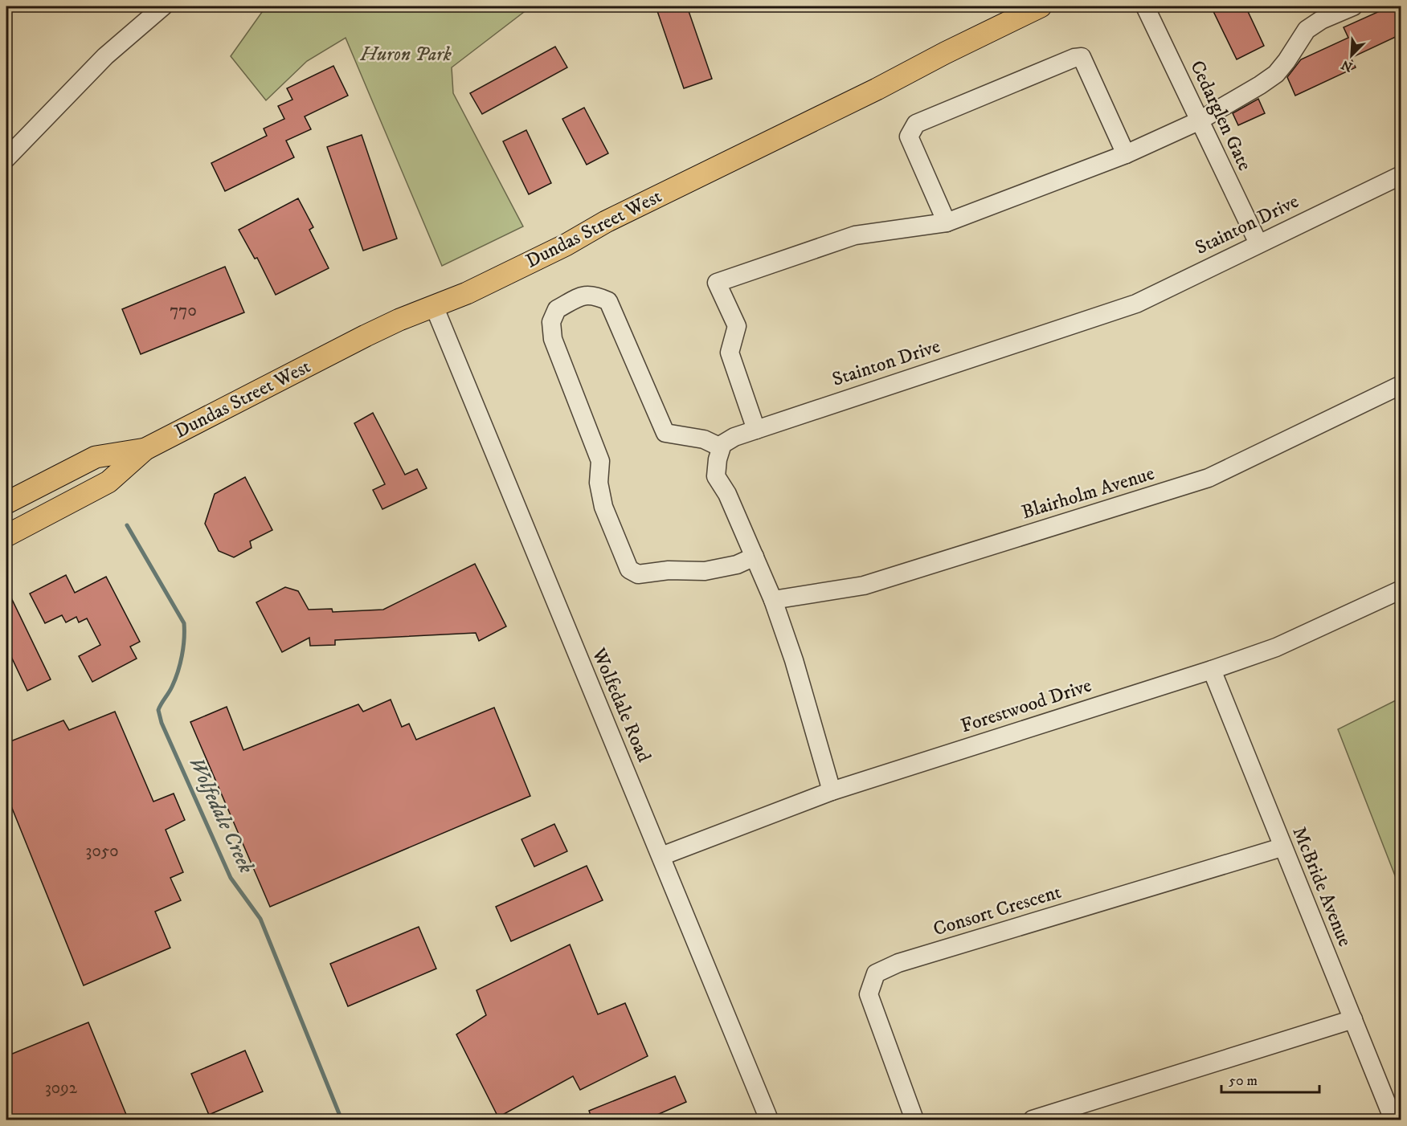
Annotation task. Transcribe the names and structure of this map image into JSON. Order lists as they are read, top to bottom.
{
  "streets": {
    "main road": ["Dundas Street West"],
    "street": [
      "Cedarglen Gate",
      "Stainton Drive",
      "Blairholm Avenue",
      "Wolfedale Road",
      "Forestwood Drive",
      "McBride Avenue",
      "Consort Crescent"
    ]
  },
  "crossings": [
    ["Cedarglen Gate", "Stainton Drive"],
    ["Dundas Street West", "Wolfedale Road"],
    ["Wolfedale Road", "Forestwood Drive"],
    ["Forestwood Drive", "McBride Avenue"],
    ["McBride Avenue", "Consort Crescent"]
  ],
  "water": ["Wolfedale Creek"],
  "parks": ["Huron Park"],
  "house_numbers": ["770", "3050", "3092"],
  "scale_bar": "50 m",
  "north": "bottom left"
}
